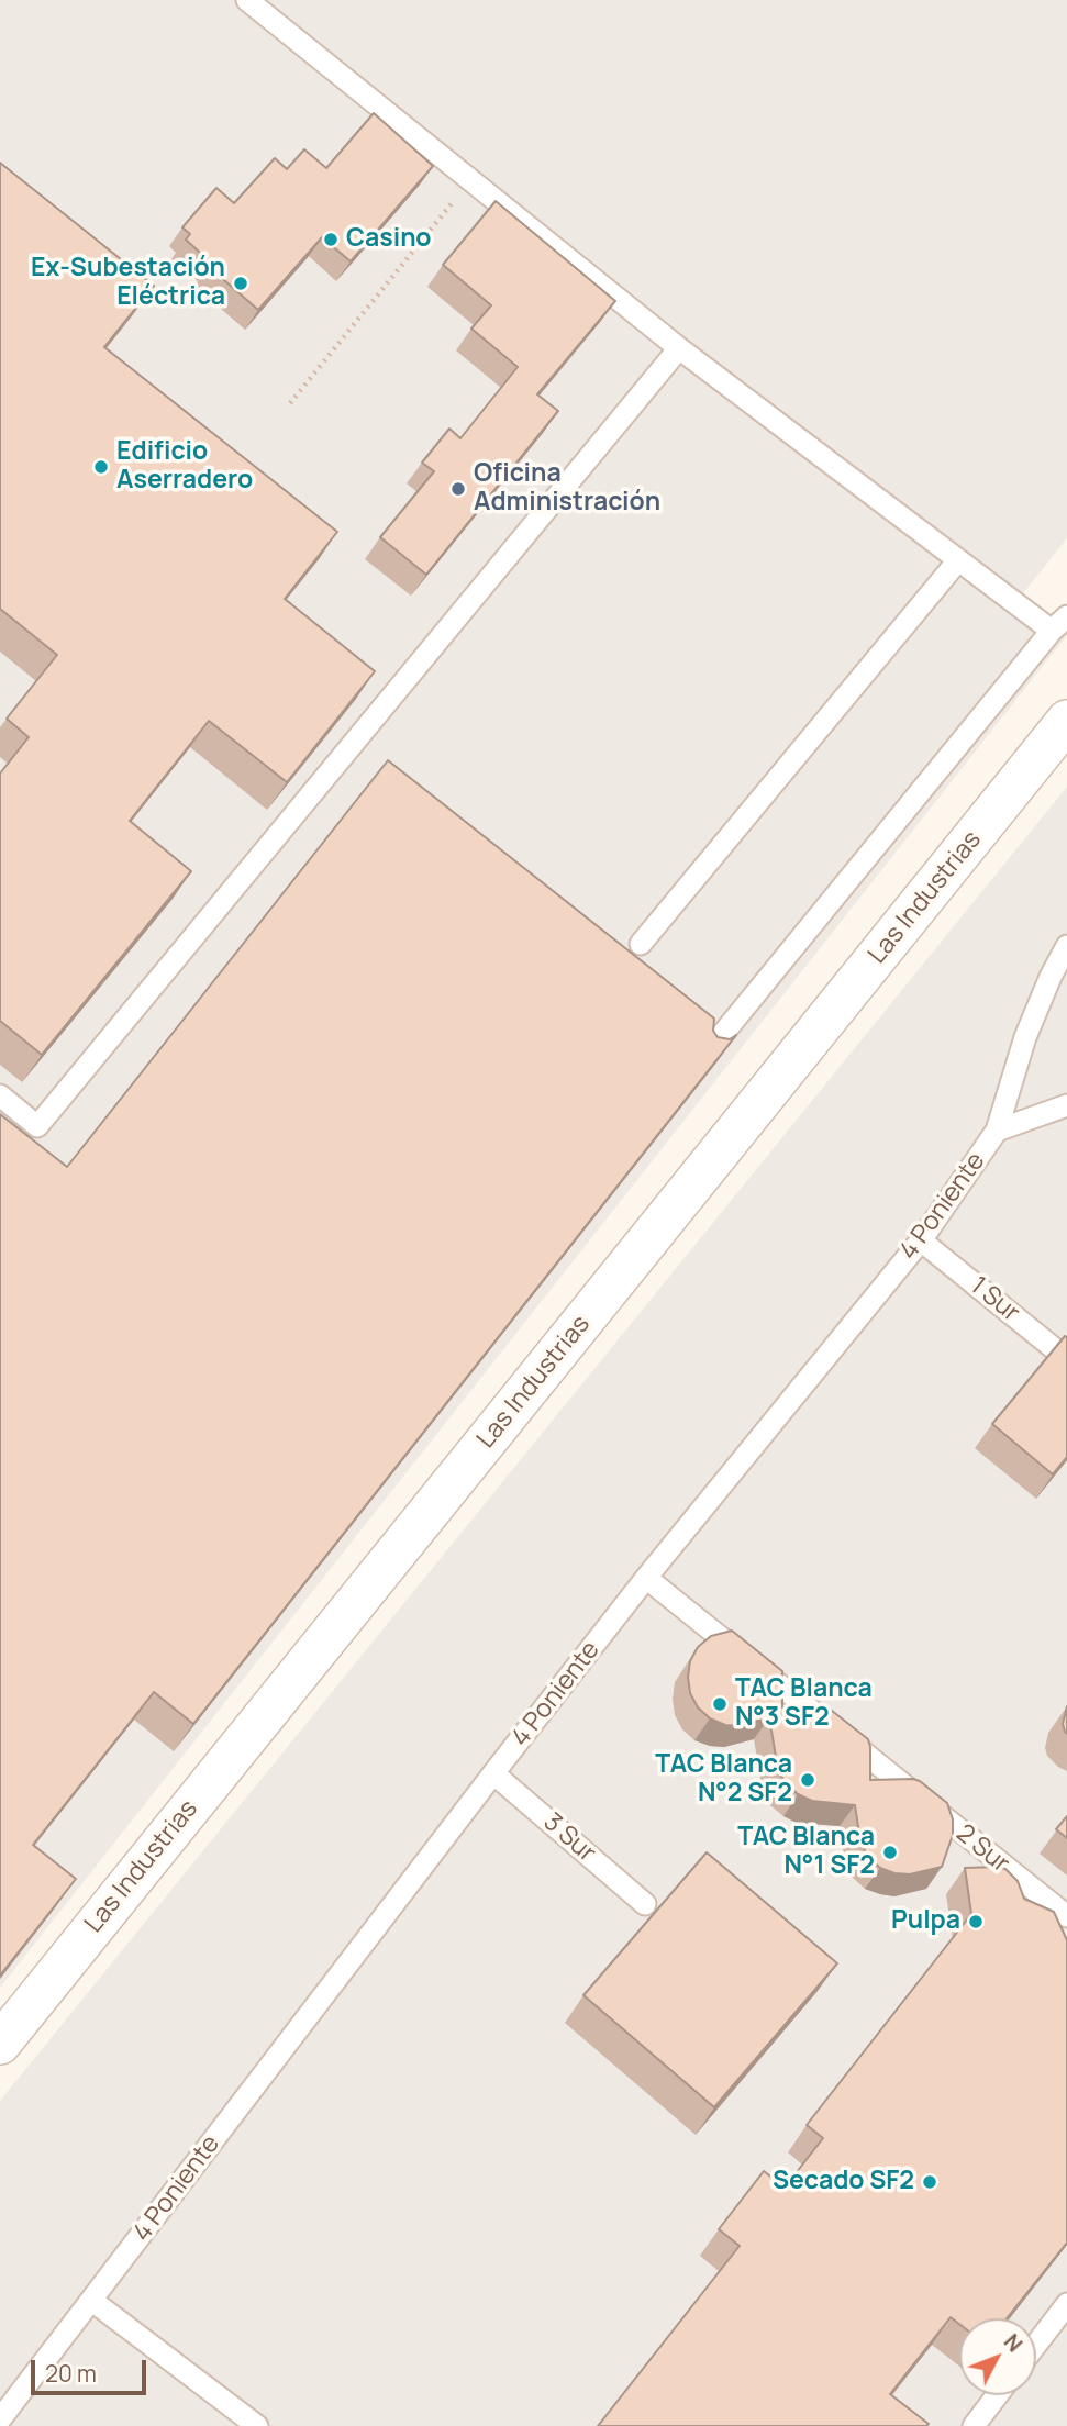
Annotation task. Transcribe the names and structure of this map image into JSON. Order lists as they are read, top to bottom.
{
  "streets": {
    "street": ["Las Industrias"],
    "lane": [
      "4 Poniente",
      "1 Sur",
      "3 Sur",
      "2 Sur"
    ]
  },
  "crossings": [
    ["4 Poniente", "1 Sur"],
    ["4 Poniente", "3 Sur"],
    ["4 Poniente", "2 Sur"]
  ],
  "places": [
    "Casino",
    "Ex-Subestación Eléctrica",
    "Edificio Aserradero",
    "Oficina Administración",
    "TAC Blanca N°3 SF2",
    "TAC Blanca N°2 SF2",
    "TAC Blanca N°1 SF2",
    "Pulpa",
    "Secado SF2"
  ],
  "scale_bar": "20 m",
  "north": "top right"
}
